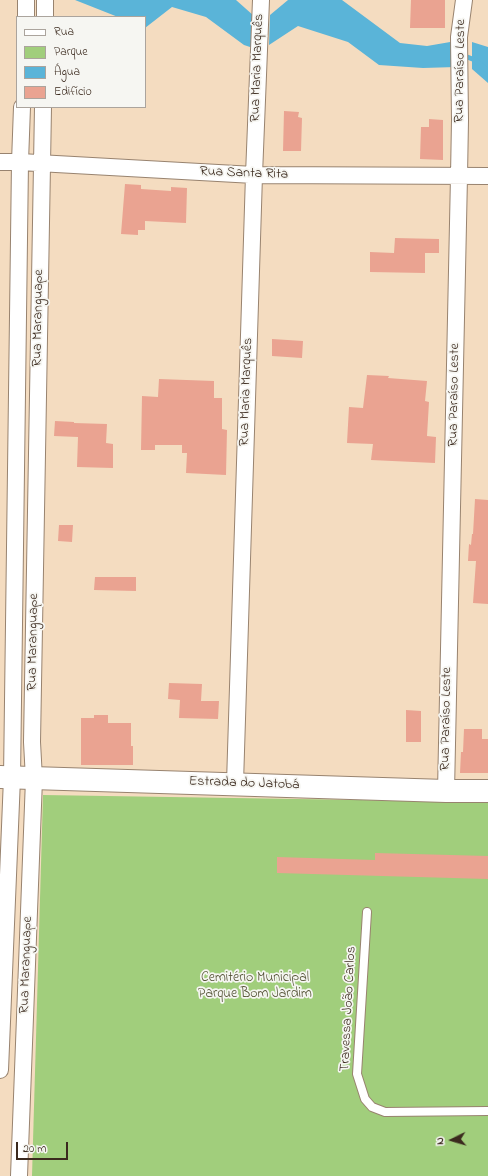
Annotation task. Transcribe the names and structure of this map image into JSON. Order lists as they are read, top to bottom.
{
  "streets": {
    "street": [
      "Rua Maria Marquês",
      "Rua Paraíso Leste",
      "Rua Santa Rita",
      "Rua Maranguape",
      "Estrada do Jatobá"
    ],
    "lane": ["Travessa João Carlos"]
  },
  "crossings": [
    ["Rua Maria Marquês", "Rua Santa Rita"],
    ["Rua Maria Marquês", "Estrada do Jatobá"],
    ["Rua Paraíso Leste", "Rua Santa Rita"],
    ["Rua Paraíso Leste", "Estrada do Jatobá"],
    ["Rua Santa Rita", "Rua Maranguape"],
    ["Rua Maranguape", "Estrada do Jatobá"]
  ],
  "parks": ["Cemitério Municipal Parque Bom Jardim"],
  "legend": [
    "Rua",
    "Parque",
    "Água",
    "Edifício"
  ],
  "scale_bar": "20 m",
  "north": "left"
}
